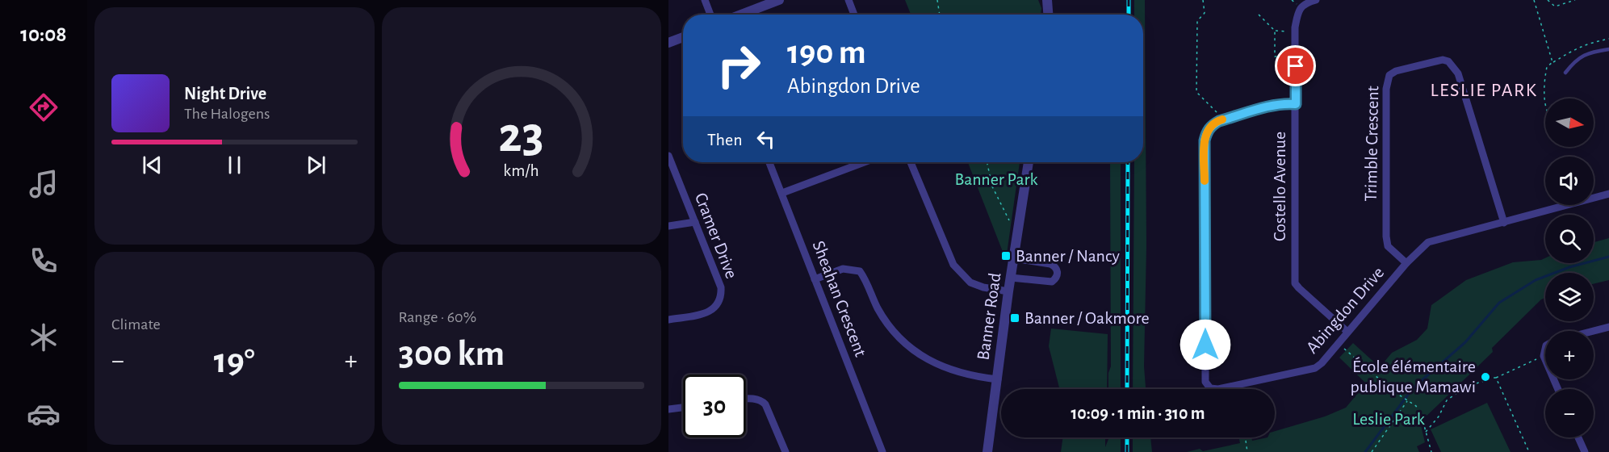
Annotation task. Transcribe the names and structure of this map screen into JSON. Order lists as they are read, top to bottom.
{
  "streets": {
    "street": [
      "Trimble Crescent",
      "Costello Avenue",
      "Cramer Drive",
      "Sheahan Crescent",
      "Abingdon Drive",
      "Banner Road"
    ]
  },
  "crossings": [
    ["Trimble Crescent", "Abingdon Drive"],
    ["Costello Avenue", "Abingdon Drive"]
  ],
  "districts": ["LESLIE PARK"],
  "parks": ["Banner Park", "Leslie Park"],
  "places": {
    "transit": ["Banner / Nancy", "Banner / Oakmore"],
    "other": ["École élémentaire publique Mamawi"]
  },
  "north": "right",
  "page": {
    "tabs": "10:08",
    "turn": ["190 m", "Abingdon Drive"],
    "song": ["Night Drive", "The Halogens"],
    "map_buttons": ["+", "−"],
    "then": "Then",
    "tile": [
      "Climate",
      ["Range · 60%", "300 km"]
    ],
    "heat": ["−", "19°", "+"],
    "limit": "30",
    "trip": "10:09 · 1 min · 310 m",
    "gauge": ["23", "km/h"]
  }
}
